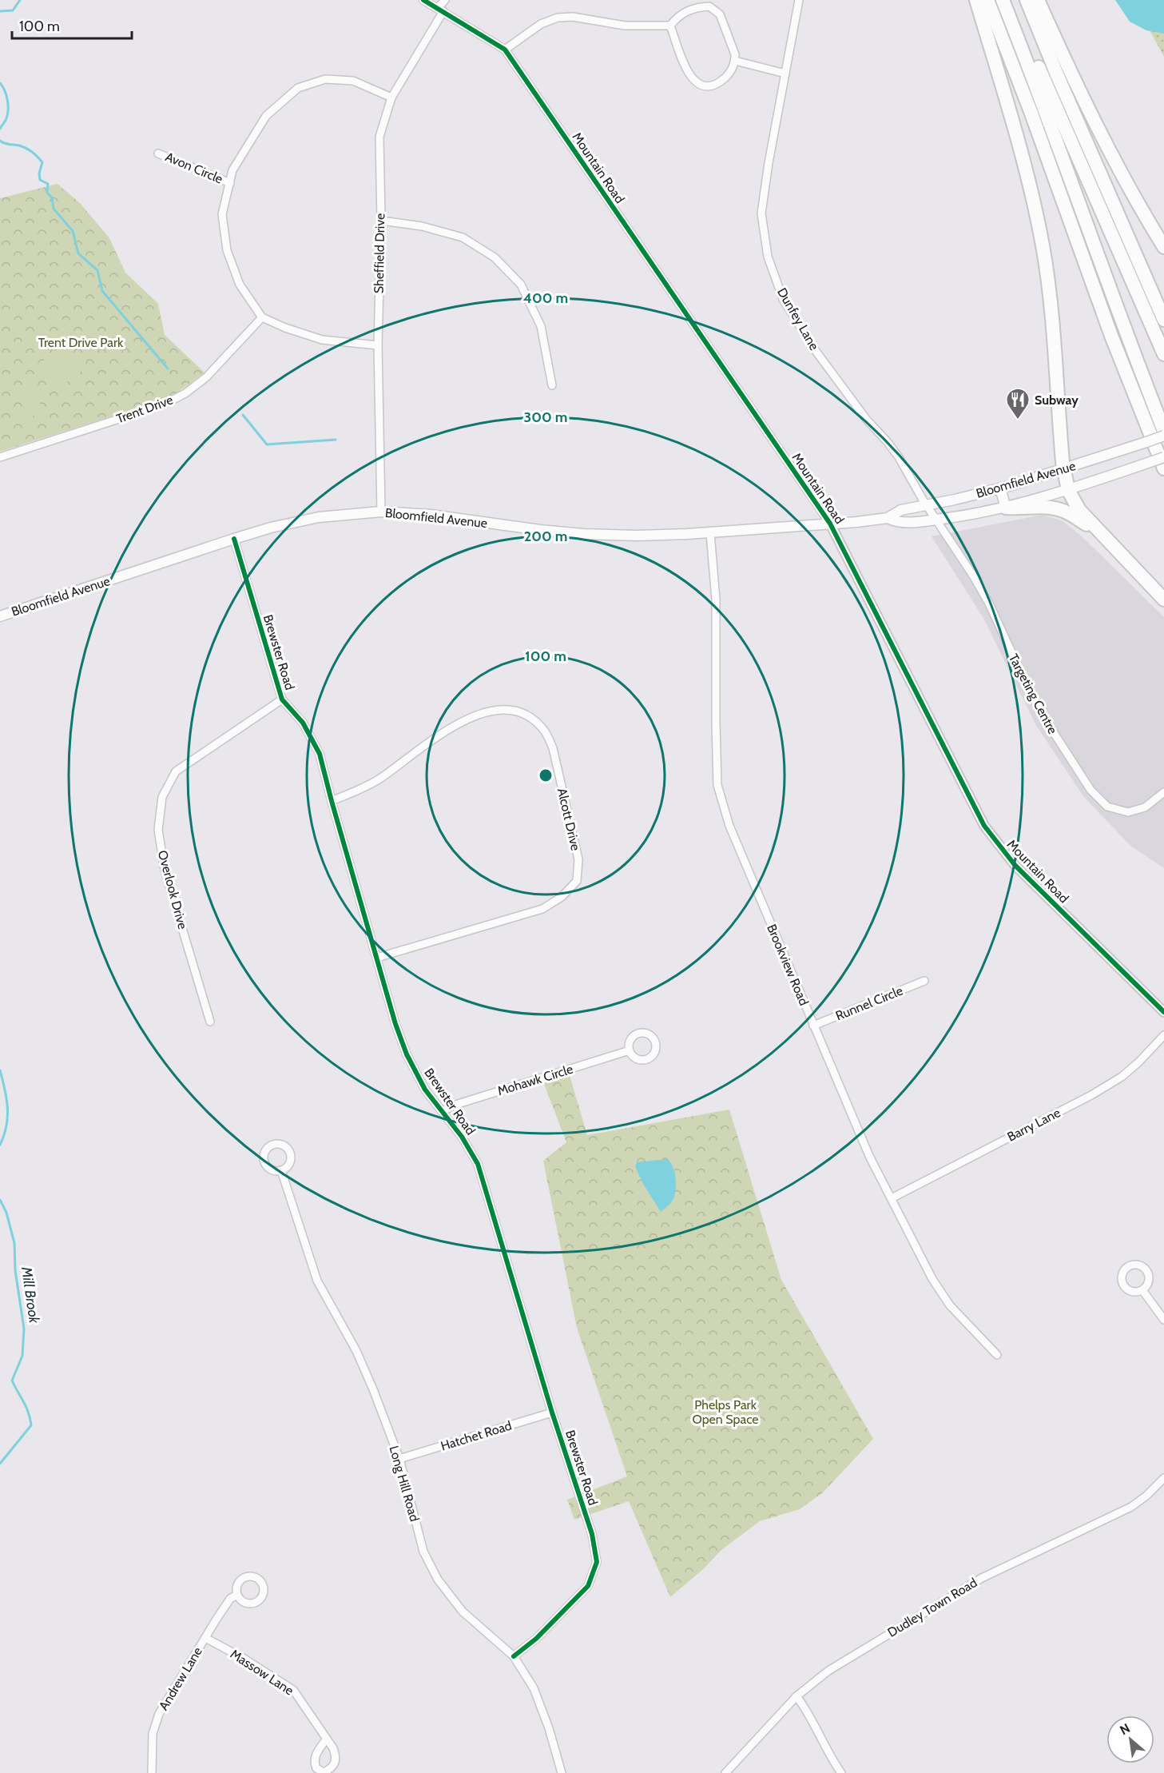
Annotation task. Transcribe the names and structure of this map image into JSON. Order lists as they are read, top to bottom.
{
  "streets": {
    "main road": ["Bloomfield Avenue"],
    "street": [
      "Avon Circle",
      "Mountain Road",
      "Sheffield Drive",
      "Dunfey Lane",
      "Trent Drive",
      "Brewster Road",
      "Targeting Centre",
      "Alcott Drive",
      "Overlook Drive",
      "Brookview Road",
      "Runnel Circle",
      "Mohawk Circle",
      "Barry Lane",
      "Hatchet Road",
      "Long Hill Road",
      "Dudley Town Road",
      "Massow Lane",
      "Andrew Lane"
    ]
  },
  "crossings": [
    ["Mountain Road", "Sheffield Drive"],
    ["Mountain Road", "Bloomfield Avenue"],
    ["Sheffield Drive", "Bloomfield Avenue"],
    ["Dunfey Lane", "Bloomfield Avenue"],
    ["Dunfey Lane", "Targeting Centre"],
    ["Bloomfield Avenue", "Brewster Road"],
    ["Bloomfield Avenue", "Targeting Centre"],
    ["Bloomfield Avenue", "Brookview Road"],
    ["Brewster Road", "Alcott Drive"],
    ["Brewster Road", "Overlook Drive"],
    ["Brewster Road", "Mohawk Circle"],
    ["Brewster Road", "Hatchet Road"],
    ["Brewster Road", "Long Hill Road"],
    ["Brookview Road", "Runnel Circle"],
    ["Brookview Road", "Barry Lane"],
    ["Hatchet Road", "Long Hill Road"],
    ["Massow Lane", "Andrew Lane"]
  ],
  "water": ["Mill Brook"],
  "parks": ["Trent Drive Park", "Phelps Park Open Space"],
  "places": {
    "restaurant": ["Subway"]
  },
  "scale_bar": "100 m",
  "north": "top left",
  "rings": [
    "400 m",
    "300 m",
    "200 m",
    "100 m"
  ]
}
